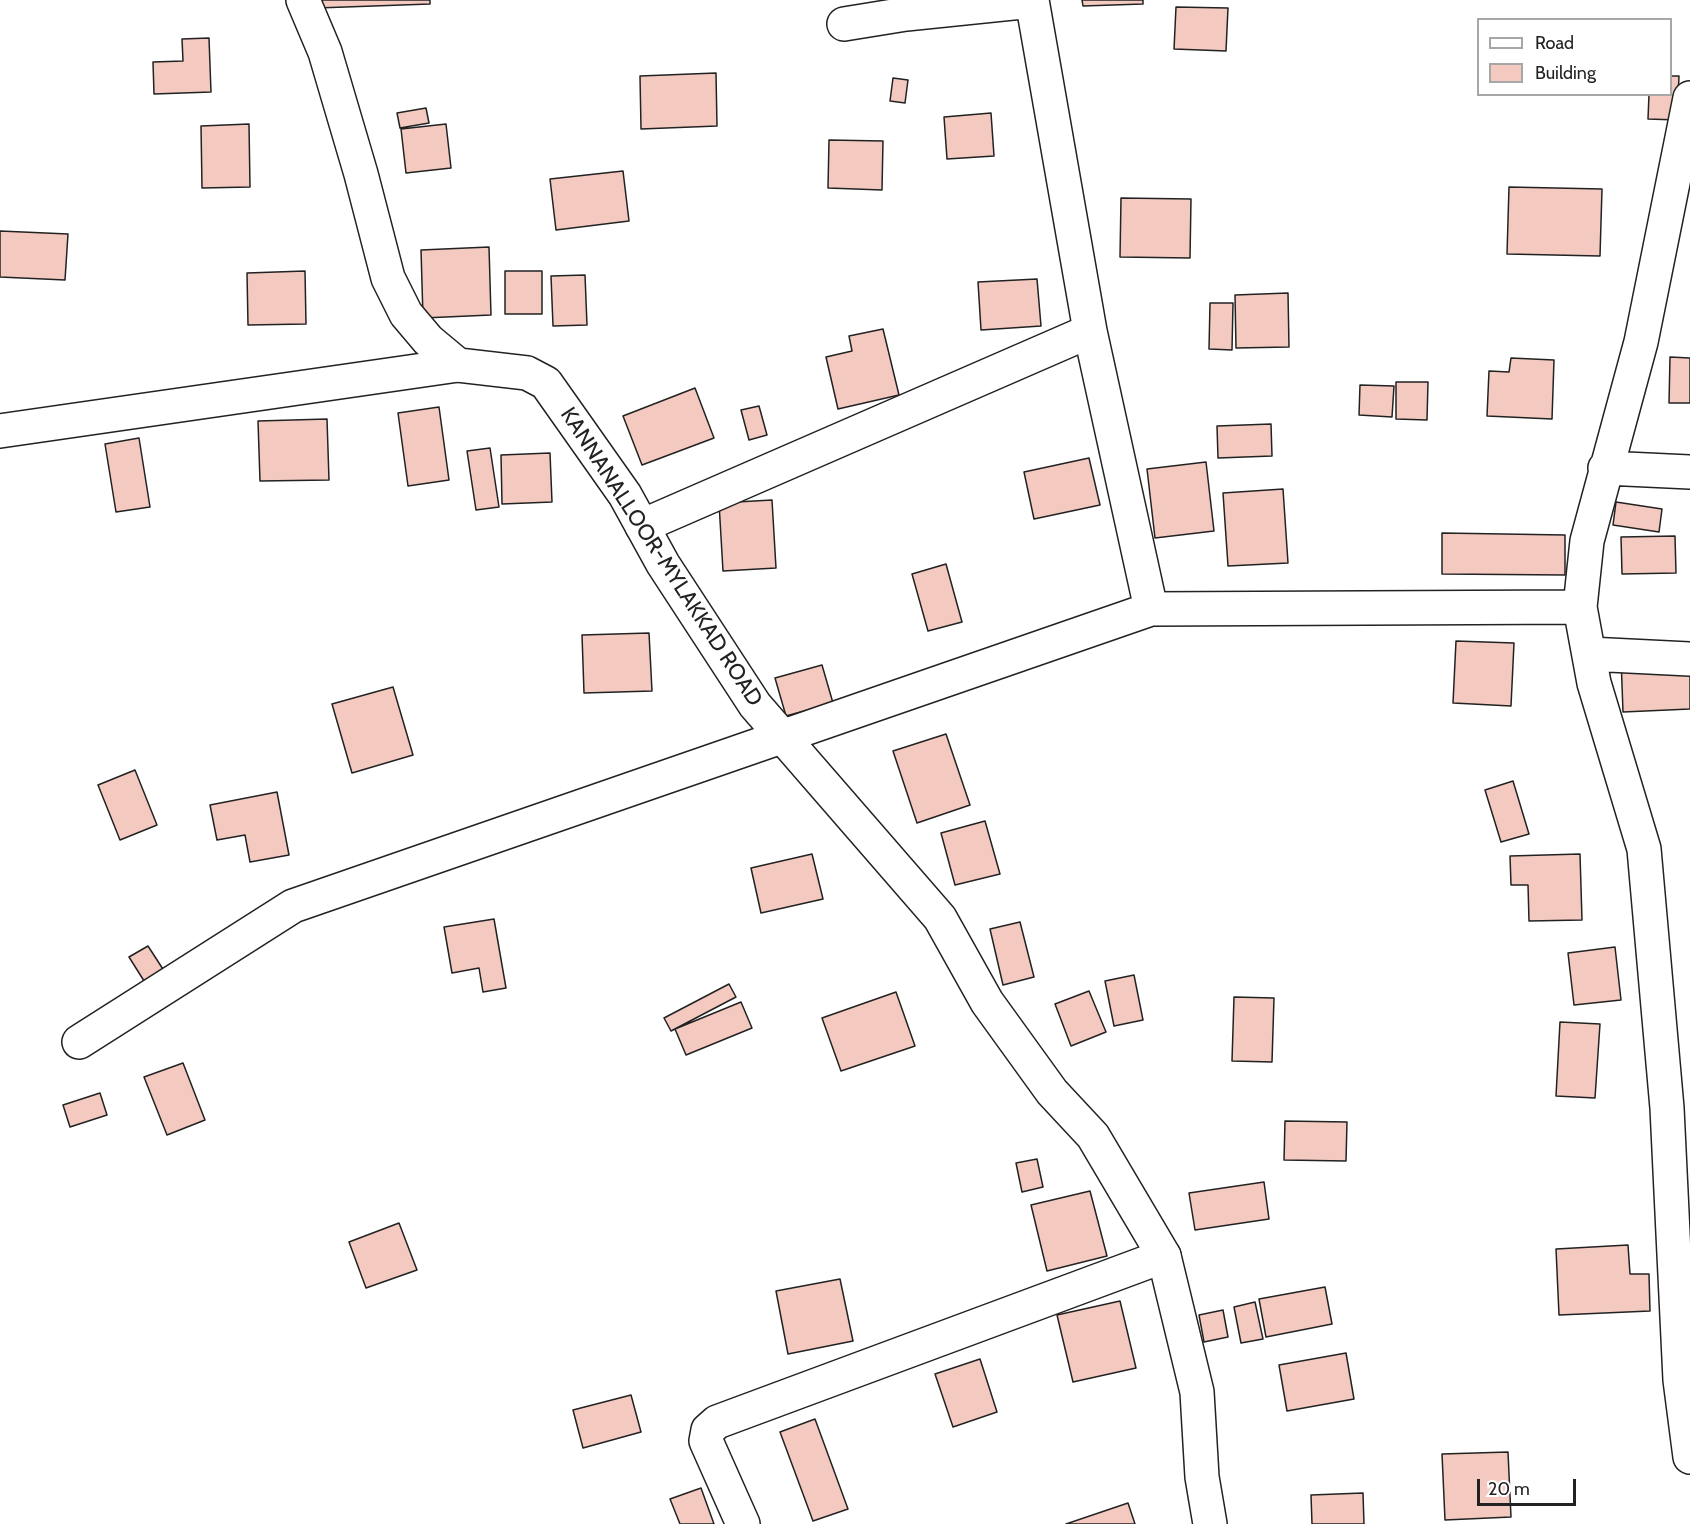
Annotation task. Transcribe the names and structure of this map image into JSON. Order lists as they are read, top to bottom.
{
  "streets": {
    "street": ["KANNANALLOOR-MYLAKKAD ROAD"]
  },
  "legend": ["Road", "Building"],
  "scale_bar": "20 m"
}
